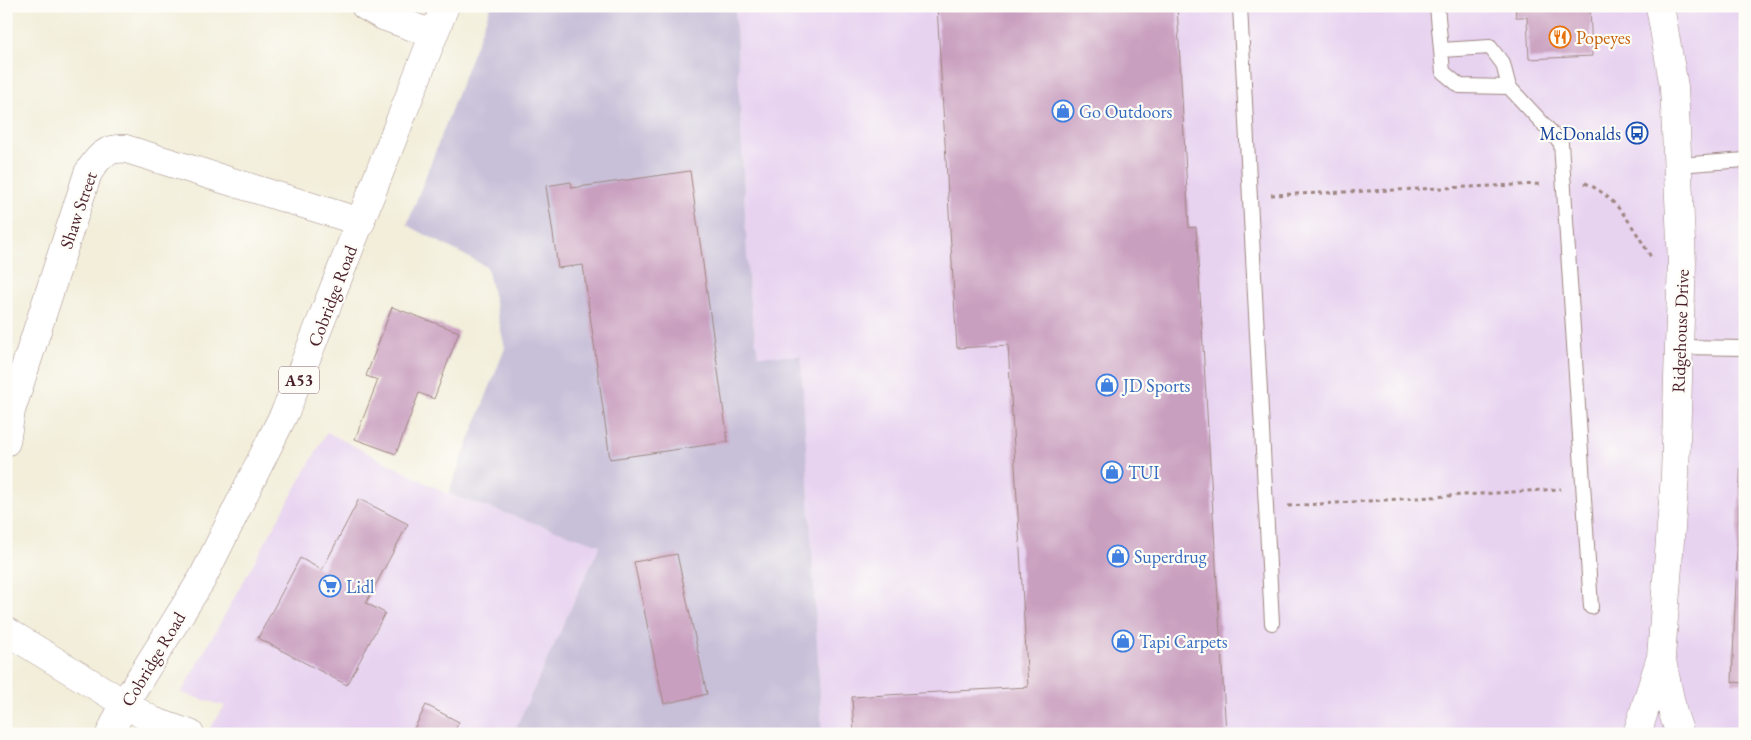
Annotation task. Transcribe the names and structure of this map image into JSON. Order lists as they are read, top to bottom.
{
  "streets": {
    "main road": [
      "Shaw Street",
      "Cobridge Road",
      "Ridgehouse Drive",
      "A53"
    ]
  },
  "crossings": [
    ["Shaw Street", "Cobridge Road"]
  ],
  "places": {
    "restaurant": ["Popeyes"],
    "shop": [
      "Go Outdoors",
      "JD Sports",
      "TUI",
      "Superdrug",
      "Tapi Carpets"
    ],
    "bus stop": ["McDonalds"],
    "supermarket": ["Lidl"]
  }
}
